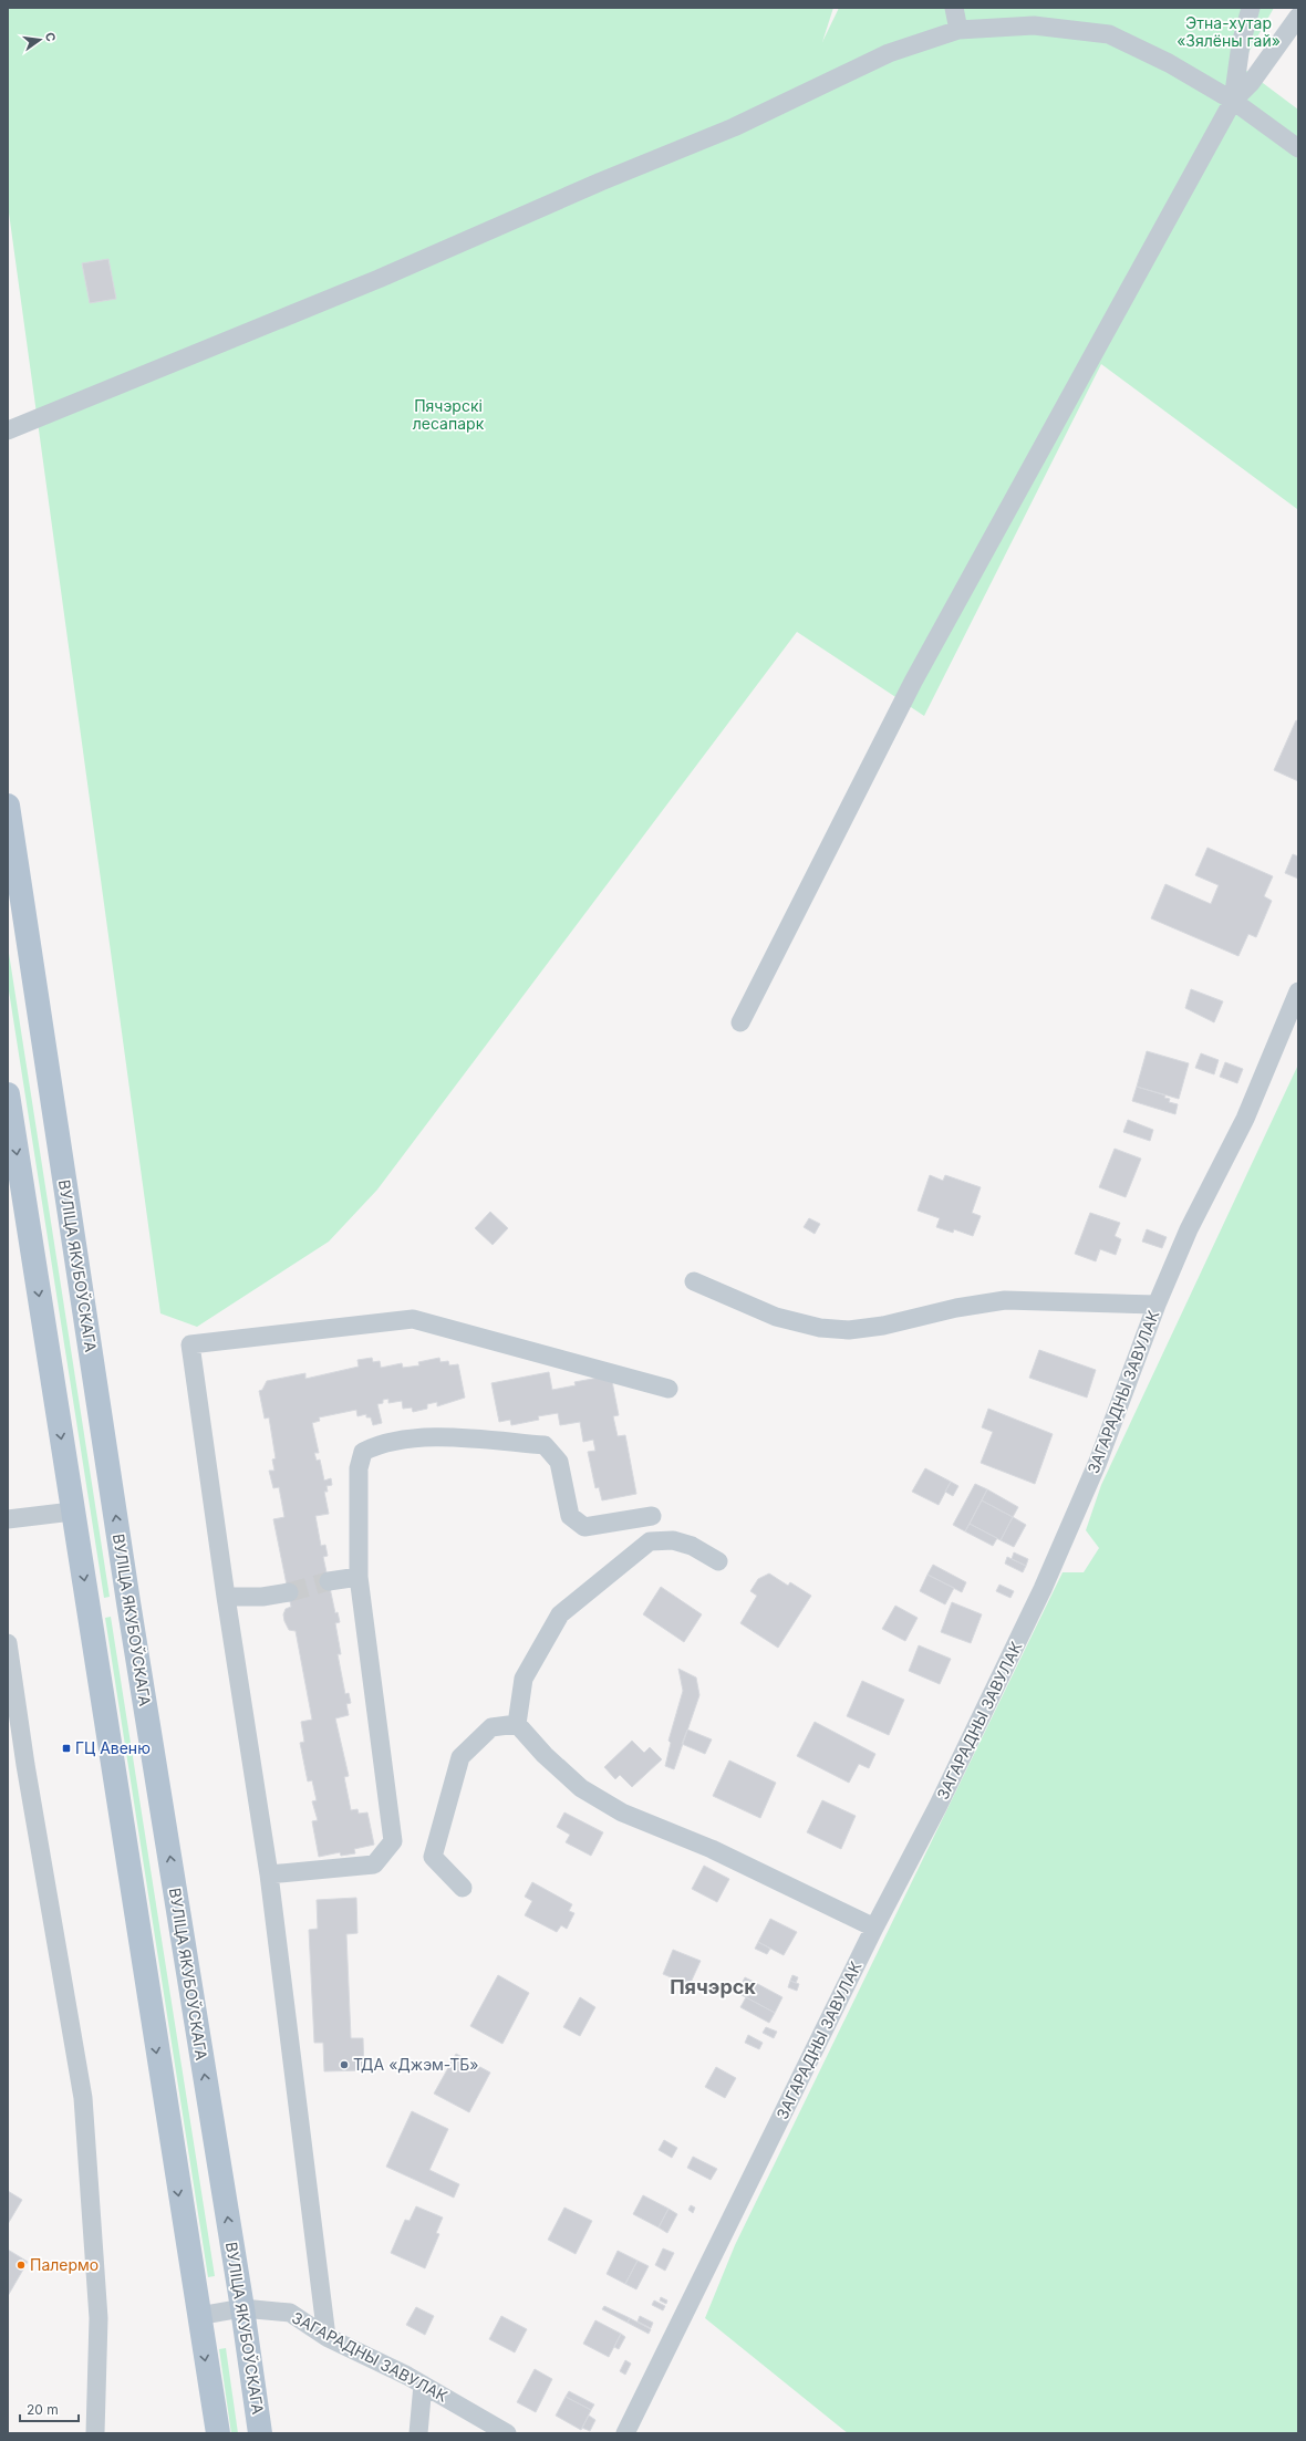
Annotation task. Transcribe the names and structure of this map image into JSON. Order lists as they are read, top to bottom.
{
  "streets": {
    "main road": ["ВУЛІЦА ЯКУБОЎСКАГА"],
    "street": ["ЗАГАРАДНЫ ЗАВУЛАК"]
  },
  "crossings": [
    ["ВУЛІЦА ЯКУБОЎСКАГА", "ЗАГАРАДНЫ ЗАВУЛАК"]
  ],
  "districts": ["Пячэрск"],
  "parks": ["Этна-хутар «Зялёны гай»", "Пячэрскі лесапарк"],
  "places": {
    "transit": ["ГЦ Авеню"],
    "other": ["ТДА «Джэм-ТБ»", "Палермо"]
  },
  "scale_bar": "20 m",
  "north": "right"
}
